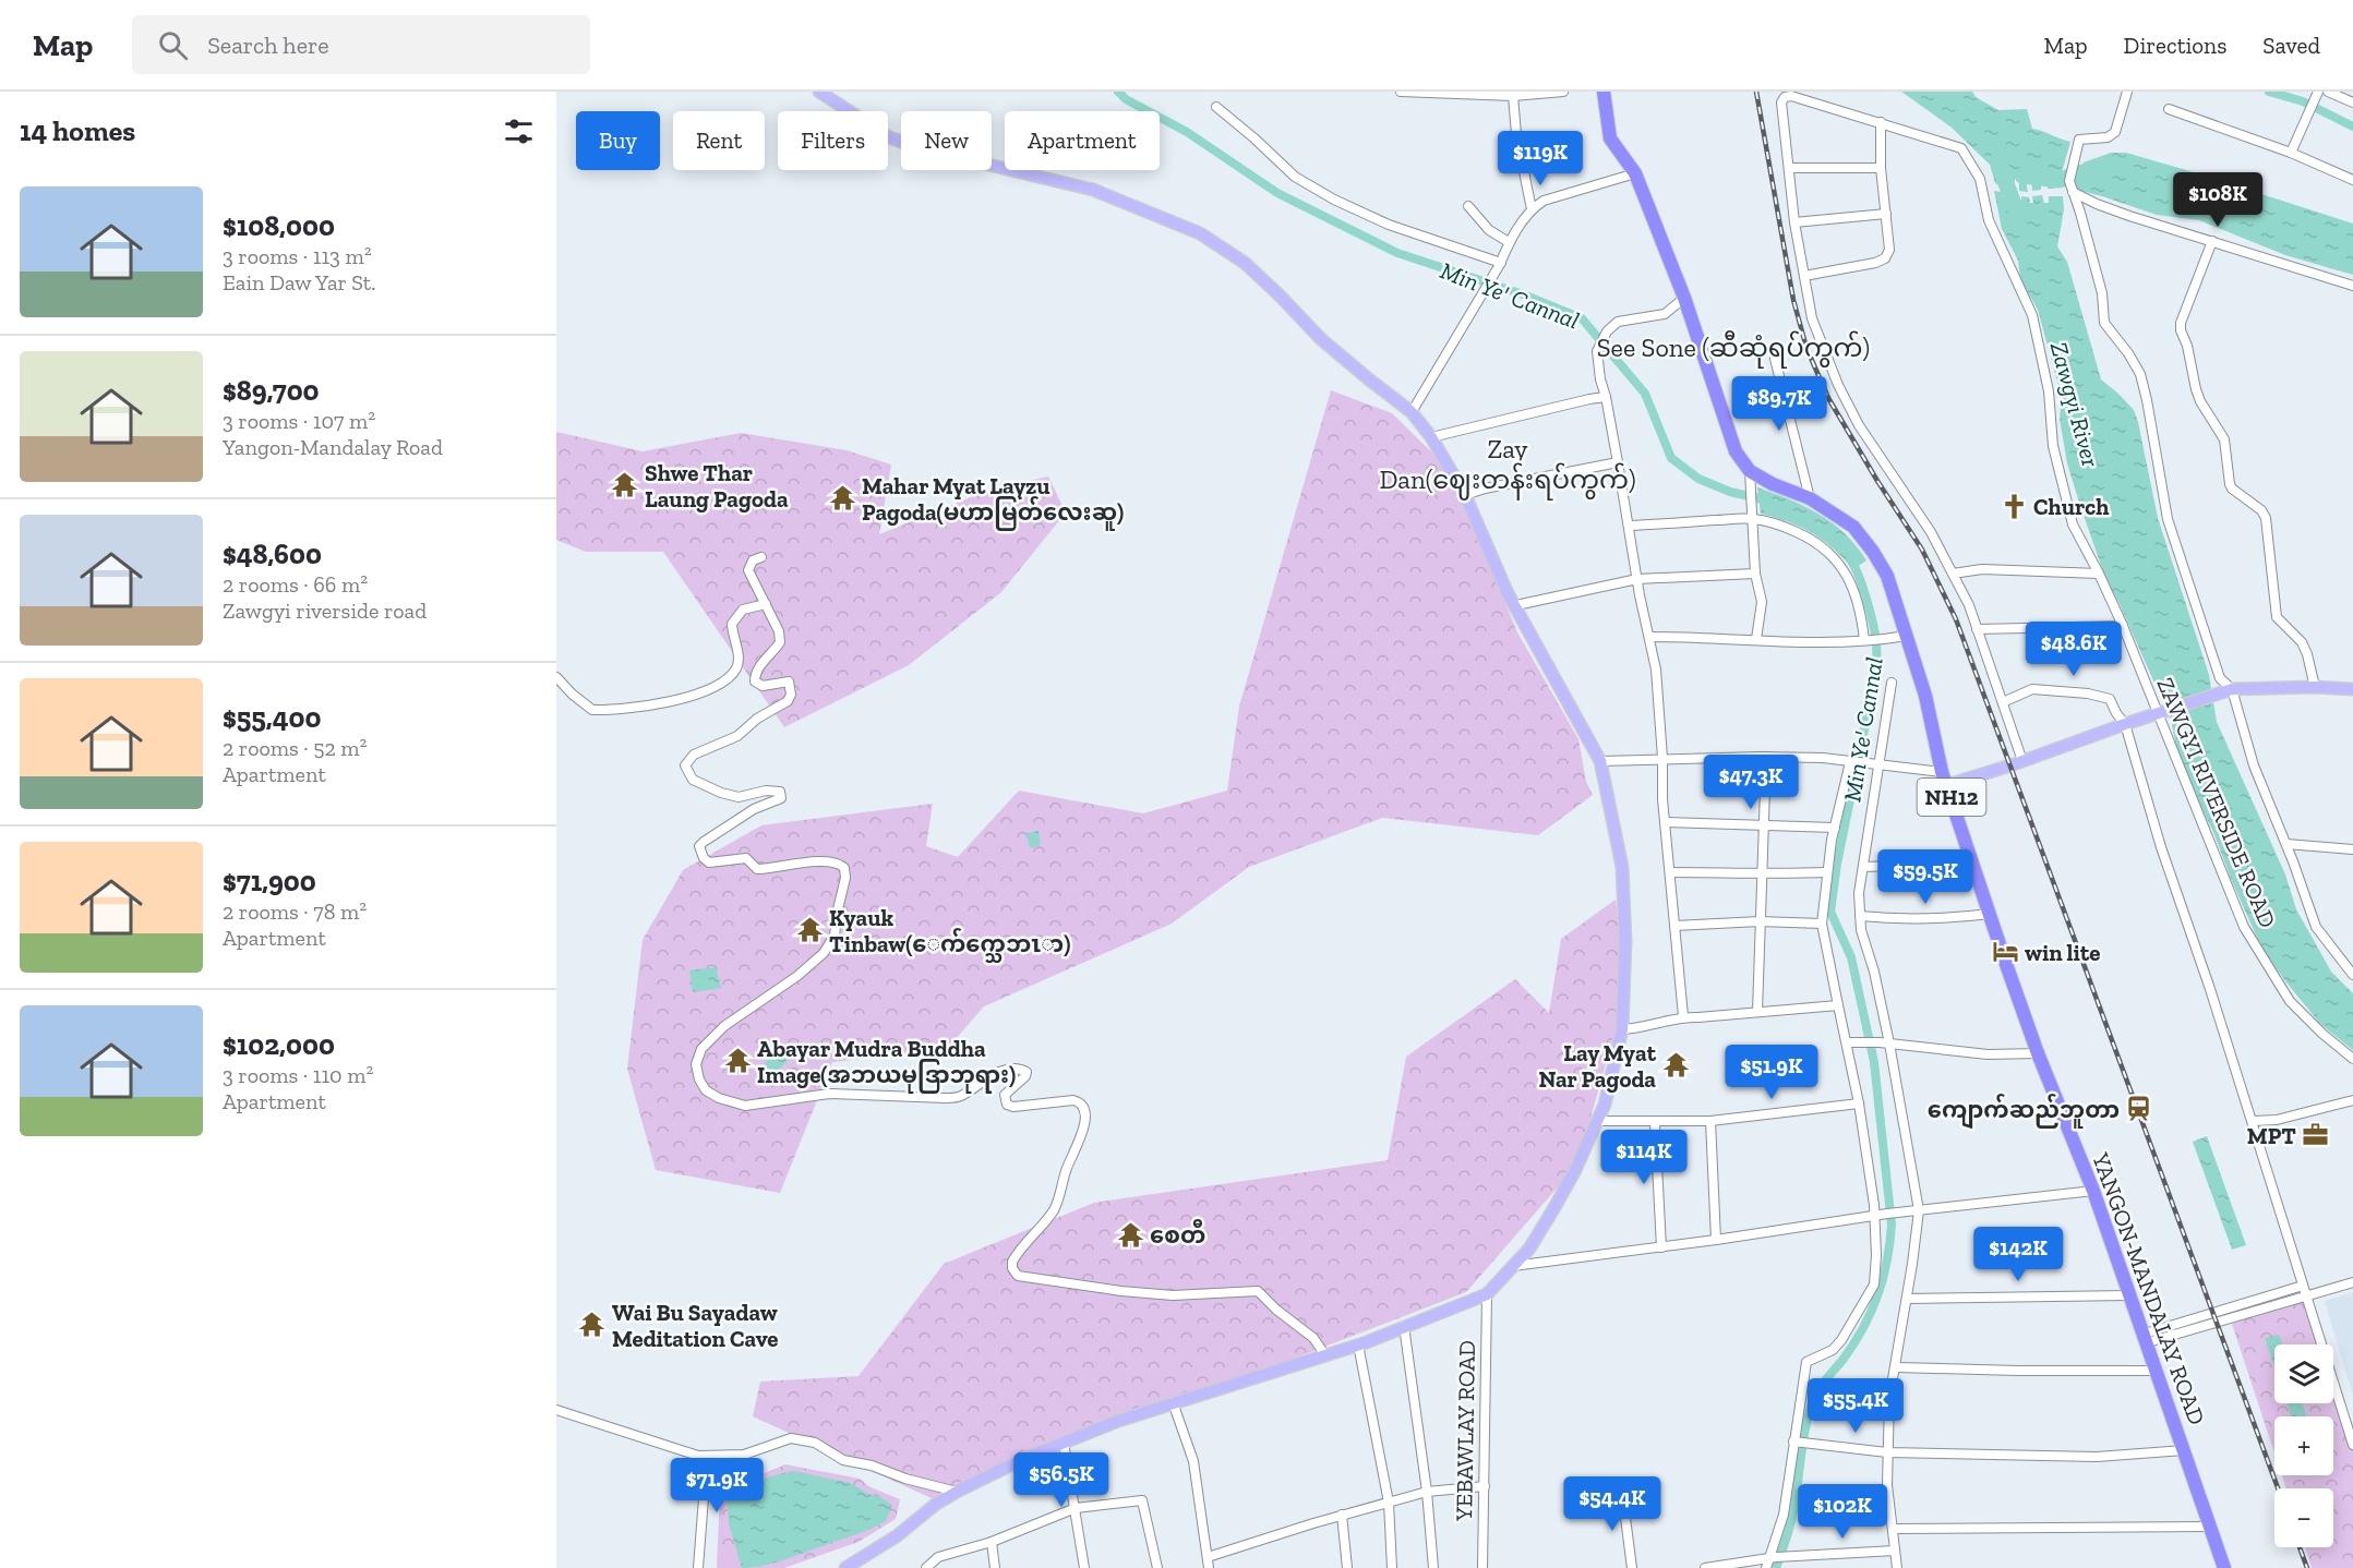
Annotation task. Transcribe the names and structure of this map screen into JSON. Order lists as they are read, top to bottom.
{
  "streets": {
    "highway": ["NH12", "YANGON-MANDALAY ROAD"],
    "street": ["ZAWGYI RIVERSIDE ROAD", "YEBAWLAY ROAD"]
  },
  "districts": ["See Sone (ဆီဆုံရပ်ကွက်)", "Zay Dan(ဈေးတန်းရပ်ကွက်)"],
  "water": ["Min Ye' Cannal", "Zawgyi River"],
  "places": {
    "temple": [
      "Shwe Thar Laung Pagoda",
      "Mahar Myat Layzu Pagoda(မဟာမြတ်လေးဆူ)",
      "Kyauk Tinbaw(ေက်က္သေဘၤာ)",
      "Abayar Mudra Buddha Image(အဘယမုဒြာဘုရား)",
      "Lay Myat Nar Pagoda",
      "စေတီ",
      "Wai Bu Sayadaw Meditation Cave"
    ],
    "church": ["Church"],
    "hotel": ["win lite"],
    "station": ["ကျောက်ဆည်ဘူတာ"],
    "office": ["MPT"]
  },
  "page": {
    "header": "Map",
    "search": "Search here",
    "nav": ["Map", "Directions", "Saved"],
    "heading": "14 homes",
    "chip": [
      "Buy",
      "Rent",
      "Filters",
      "New",
      "Apartment"
    ],
    "price": [
      "$119K",
      "$108K",
      "$89.7K",
      "$48.6K",
      "$47.3K",
      "$59.5K",
      "$51.9K",
      "$114K",
      "$142K",
      "$55.4K",
      "$56.5K",
      "$71.9K",
      "$54.4K",
      "$102K"
    ],
    "list": [
      {
        "name": "$108,000",
        "note": "3 rooms · 113 m² · Eain Daw Yar St."
      },
      {
        "name": "$89,700",
        "note": "3 rooms · 107 m² · Yangon-Mandalay Road"
      },
      {
        "name": "$48,600",
        "note": "2 rooms · 66 m² · Zawgyi riverside road"
      },
      {
        "name": "$55,400",
        "note": "2 rooms · 52 m² · Apartment"
      },
      {
        "name": "$71,900",
        "note": "2 rooms · 78 m² · Apartment"
      },
      {
        "name": "$102,000",
        "note": "3 rooms · 110 m² · Apartment"
      }
    ],
    "map_buttons": ["+", "−"]
  }
}
